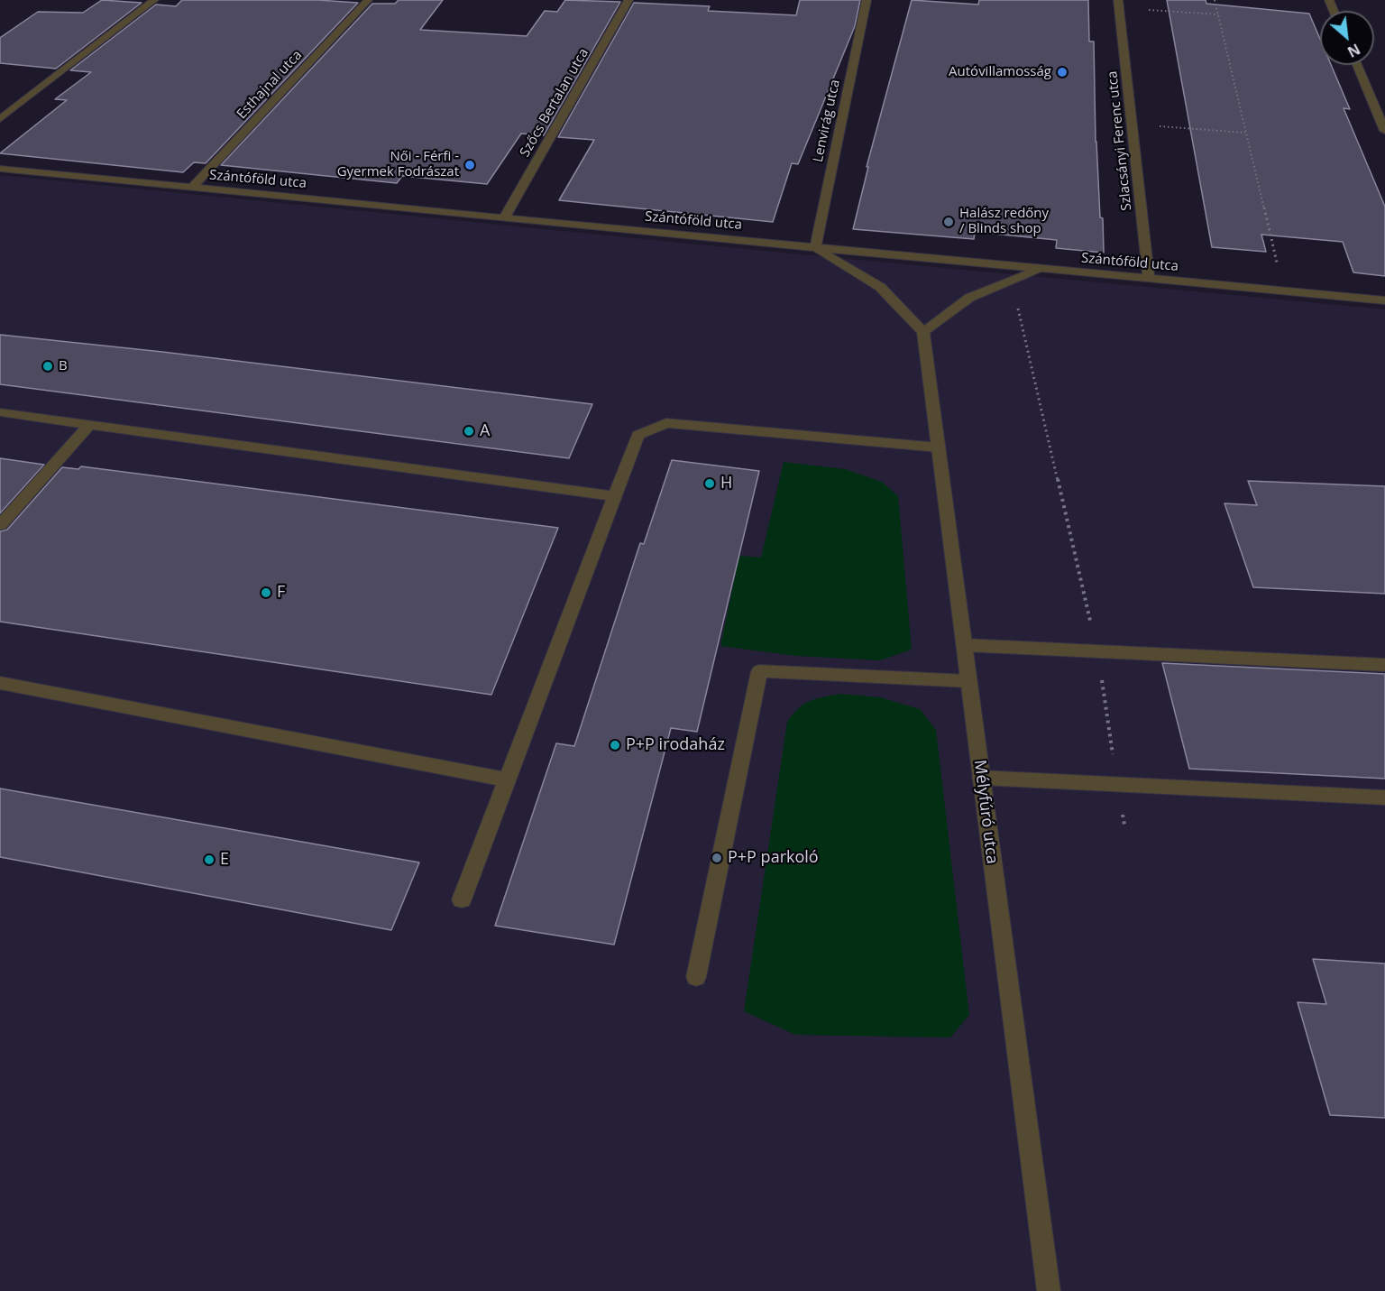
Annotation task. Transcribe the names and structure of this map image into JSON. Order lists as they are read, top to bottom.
{
  "streets": {
    "street": [
      "Esthajnal utca",
      "Szőcs Bertalan utca",
      "Lenvirág utca",
      "Szlacsányi Ferenc utca",
      "Szántóföld utca",
      "Mélyfúró utca"
    ]
  },
  "crossings": [
    ["Esthajnal utca", "Szántóföld utca"],
    ["Szőcs Bertalan utca", "Szántóföld utca"],
    ["Lenvirág utca", "Szántóföld utca"],
    ["Szlacsányi Ferenc utca", "Szántóföld utca"]
  ],
  "places": [
    "Autóvillamosság",
    "Női - Férfi - Gyermek Fodrászat",
    "Halász redőny / Blinds shop",
    "B",
    "A",
    "H",
    "F",
    "P+P irodaház",
    "P+P parkoló",
    "E"
  ],
  "north": "bottom right"
}
